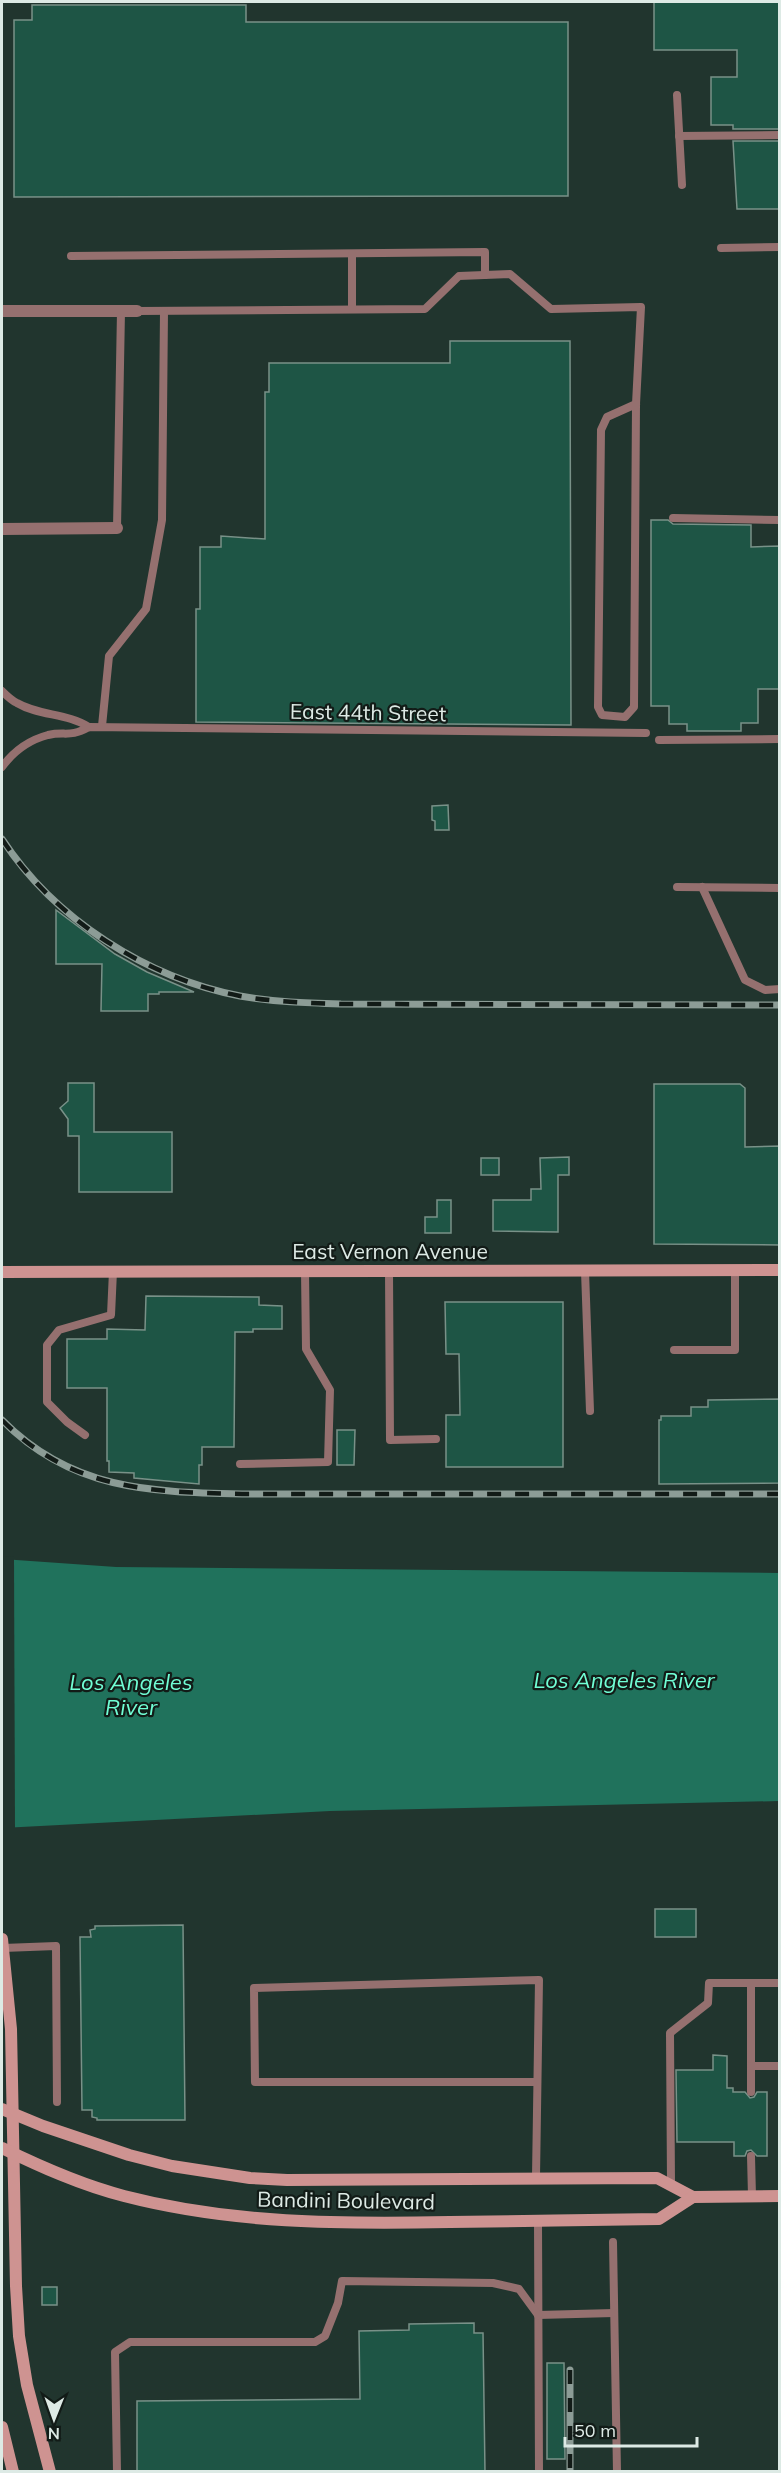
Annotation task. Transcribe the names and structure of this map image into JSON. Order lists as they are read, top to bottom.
{
  "streets": {
    "main road": ["East Vernon Avenue", "Bandini Boulevard"],
    "lane": ["East 44th Street"]
  },
  "water": ["Los Angeles River"],
  "scale_bar": "50 m",
  "north": "bottom"
}
